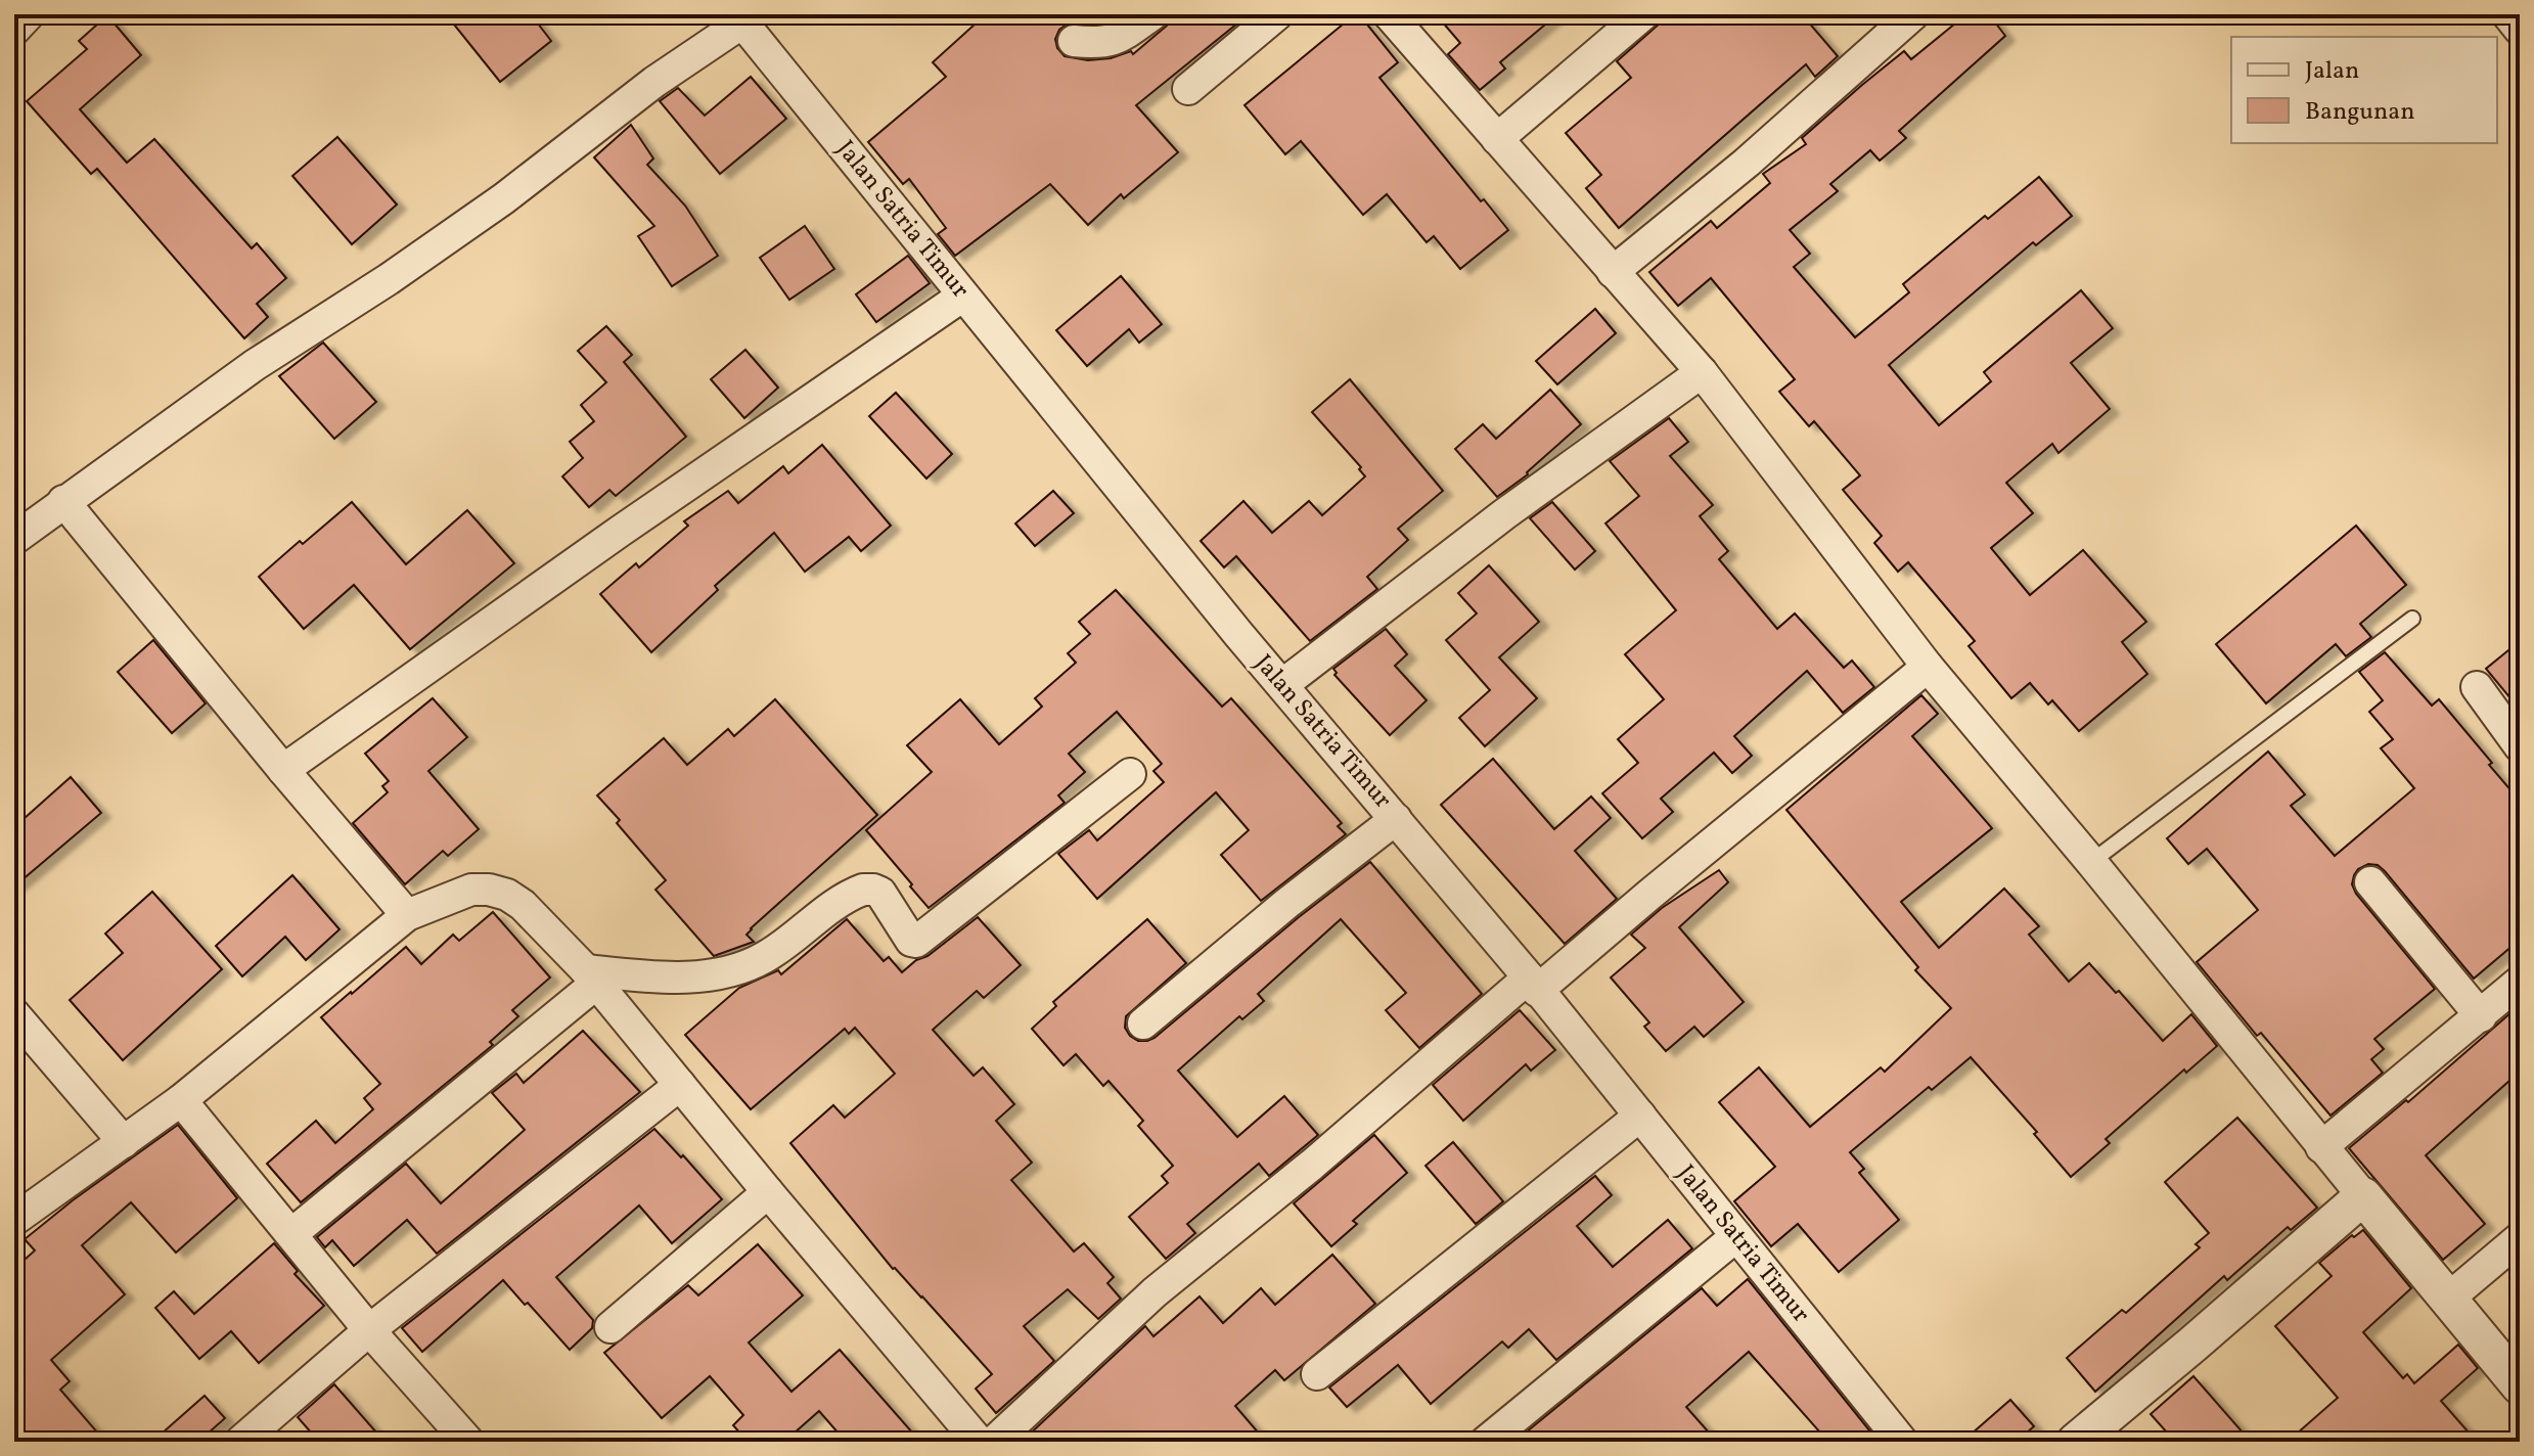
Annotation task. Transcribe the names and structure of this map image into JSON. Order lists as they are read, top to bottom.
{
  "streets": {
    "street": ["Jalan Satria Timur"]
  },
  "legend": ["Jalan", "Bangunan"]
}
